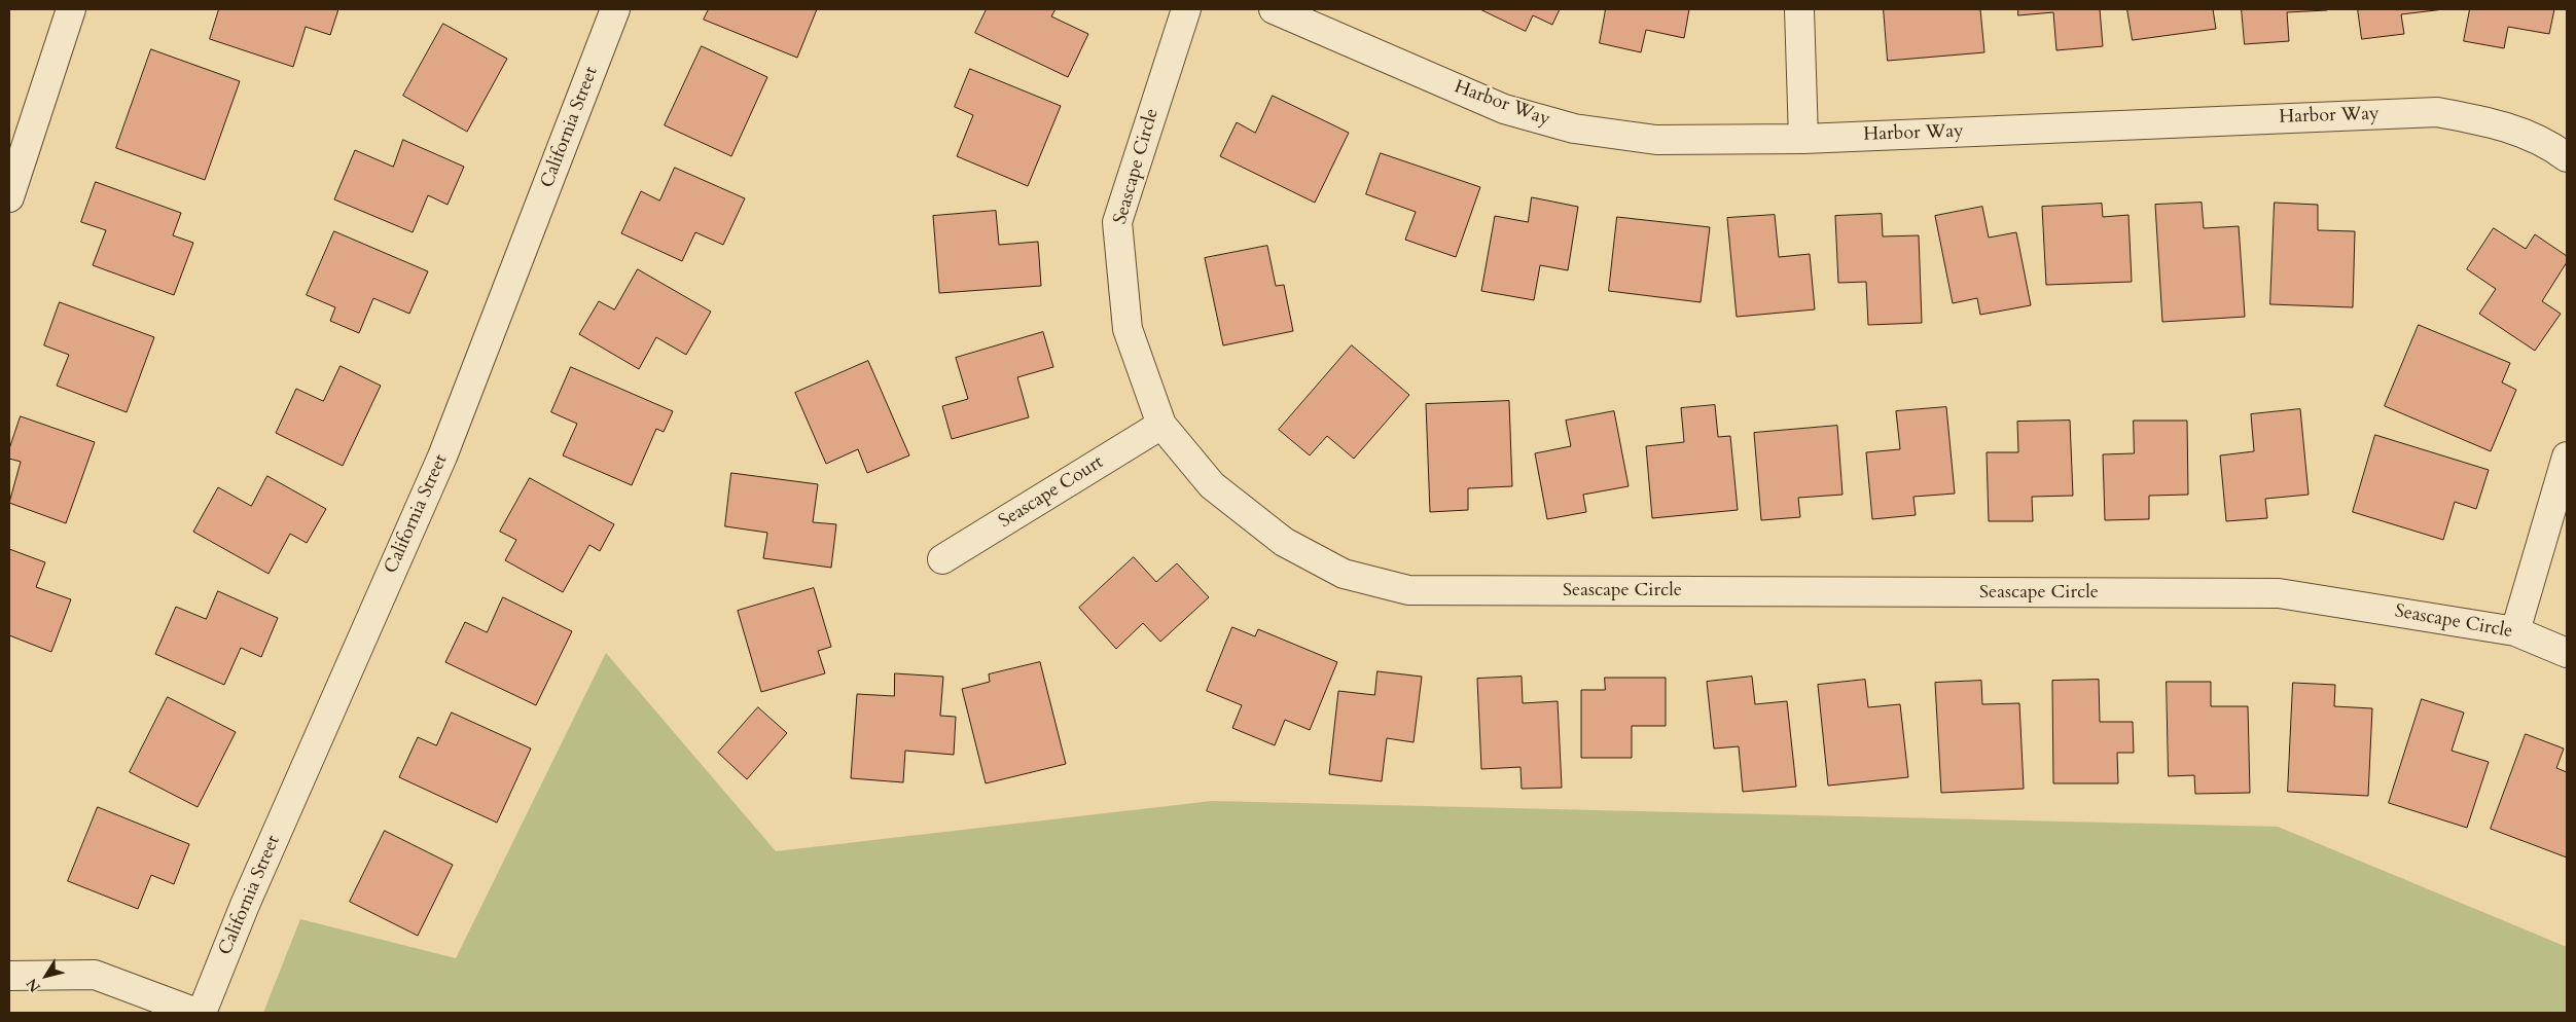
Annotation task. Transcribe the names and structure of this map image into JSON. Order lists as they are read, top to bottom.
{
  "streets": {
    "street": [
      "Harbor Way",
      "California Street",
      "Seascape Circle",
      "Seascape Court"
    ]
  },
  "crossings": [
    ["Seascape Circle", "Seascape Court"]
  ],
  "north": "bottom left"
}
